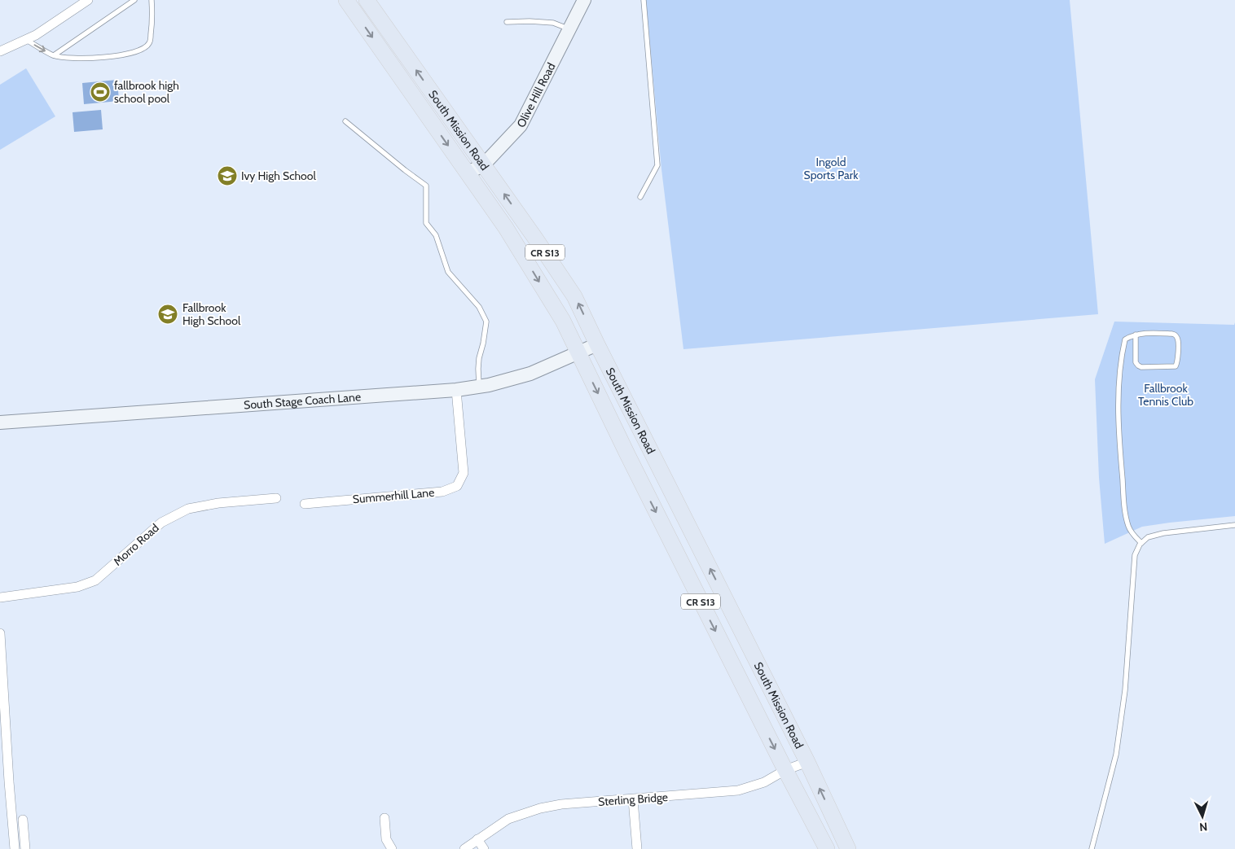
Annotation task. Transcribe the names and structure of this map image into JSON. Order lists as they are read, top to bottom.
{
  "streets": {
    "main road": [
      "Olive Hill Road",
      "South Mission Road",
      "CR S13",
      "South Stage Coach Lane"
    ],
    "street": ["Summerhill Lane", "Morro Road", "Sterling Bridge"]
  },
  "crossings": [
    ["Olive Hill Road", "South Mission Road"],
    ["South Mission Road", "South Stage Coach Lane"],
    ["South Mission Road", "Sterling Bridge"],
    ["South Stage Coach Lane", "Summerhill Lane"]
  ],
  "parks": ["Ingold Sports Park", "Fallbrook Tennis Club"],
  "places": {
    "sports": ["fallbrook high school pool"],
    "school or university": ["Ivy High School", "Fallbrook High School"]
  },
  "north": "bottom"
}
